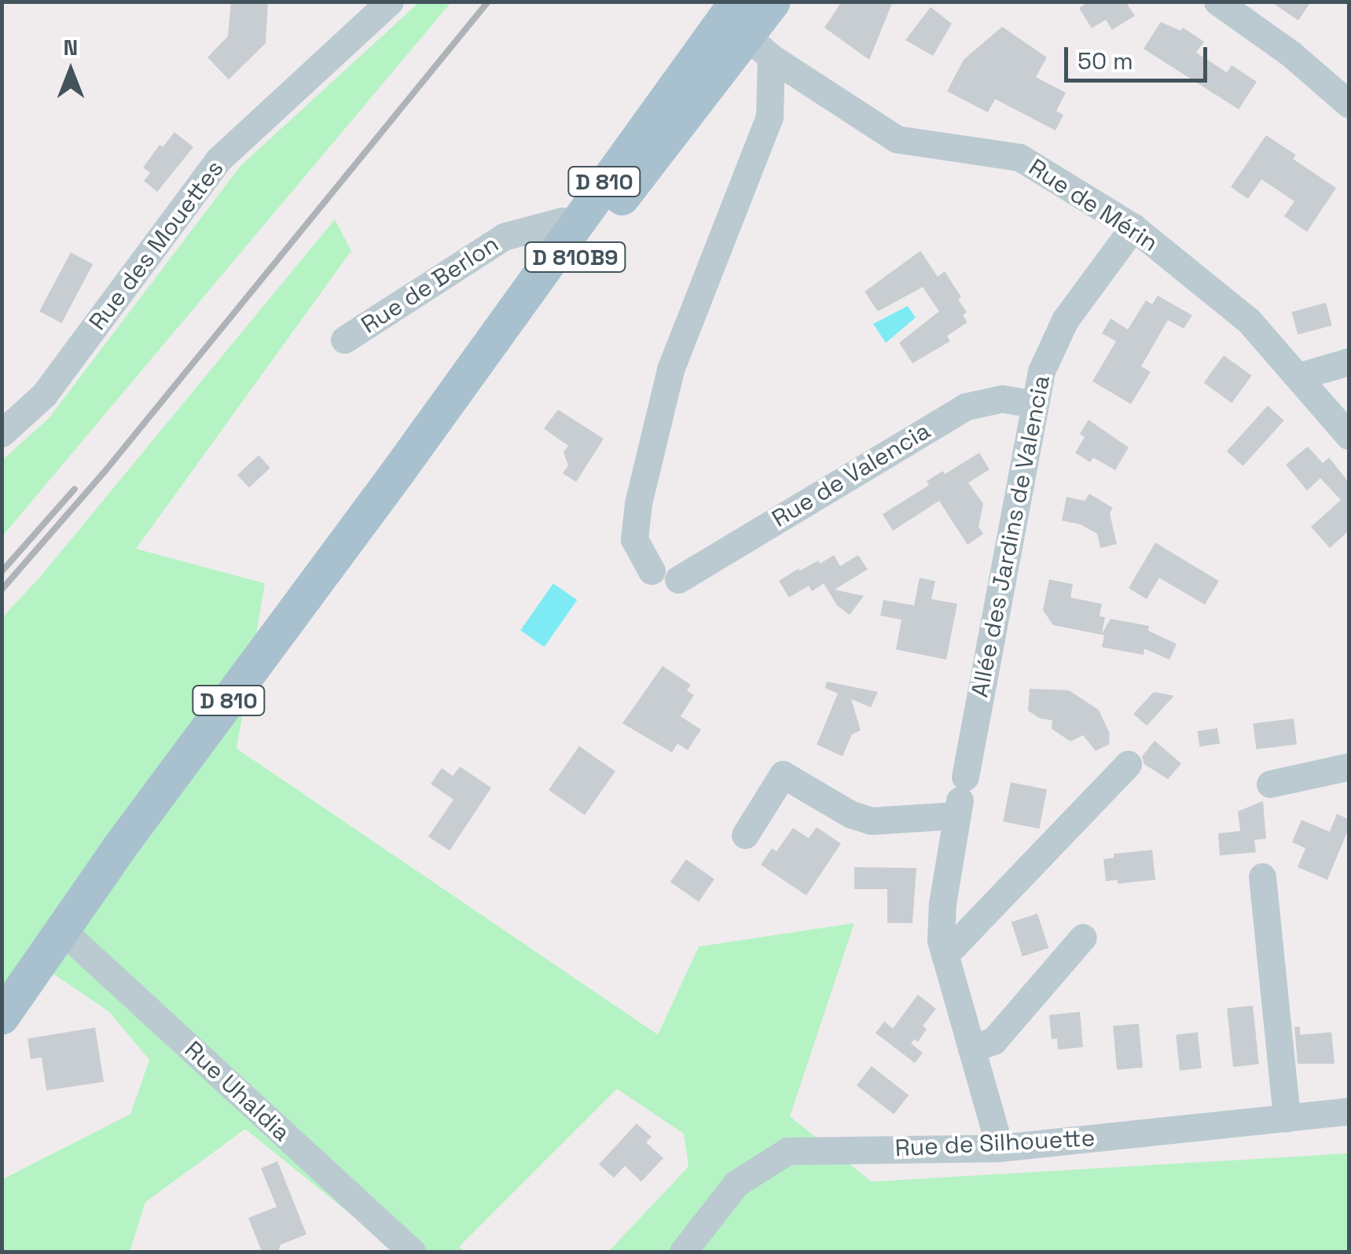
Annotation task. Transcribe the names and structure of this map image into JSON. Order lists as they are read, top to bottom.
{
  "streets": {
    "main road": ["D 810", "D 810B9"],
    "street": [
      "Rue de Mérin",
      "Rue des Mouettes",
      "Rue de Berlon",
      "Rue de Valencia",
      "Allée des Jardins de Valencia",
      "Rue Uhaldia",
      "Rue de Silhouette"
    ]
  },
  "crossings": [
    ["D 810", "D 810B9"],
    ["D 810", "Rue Uhaldia"],
    ["Rue de Mérin", "D 810B9"],
    ["Rue de Mérin", "Allée des Jardins de Valencia"],
    ["Rue de Valencia", "Allée des Jardins de Valencia"],
    ["Allée des Jardins de Valencia", "Rue de Silhouette"]
  ],
  "scale_bar": "50 m",
  "north": "top"
}
